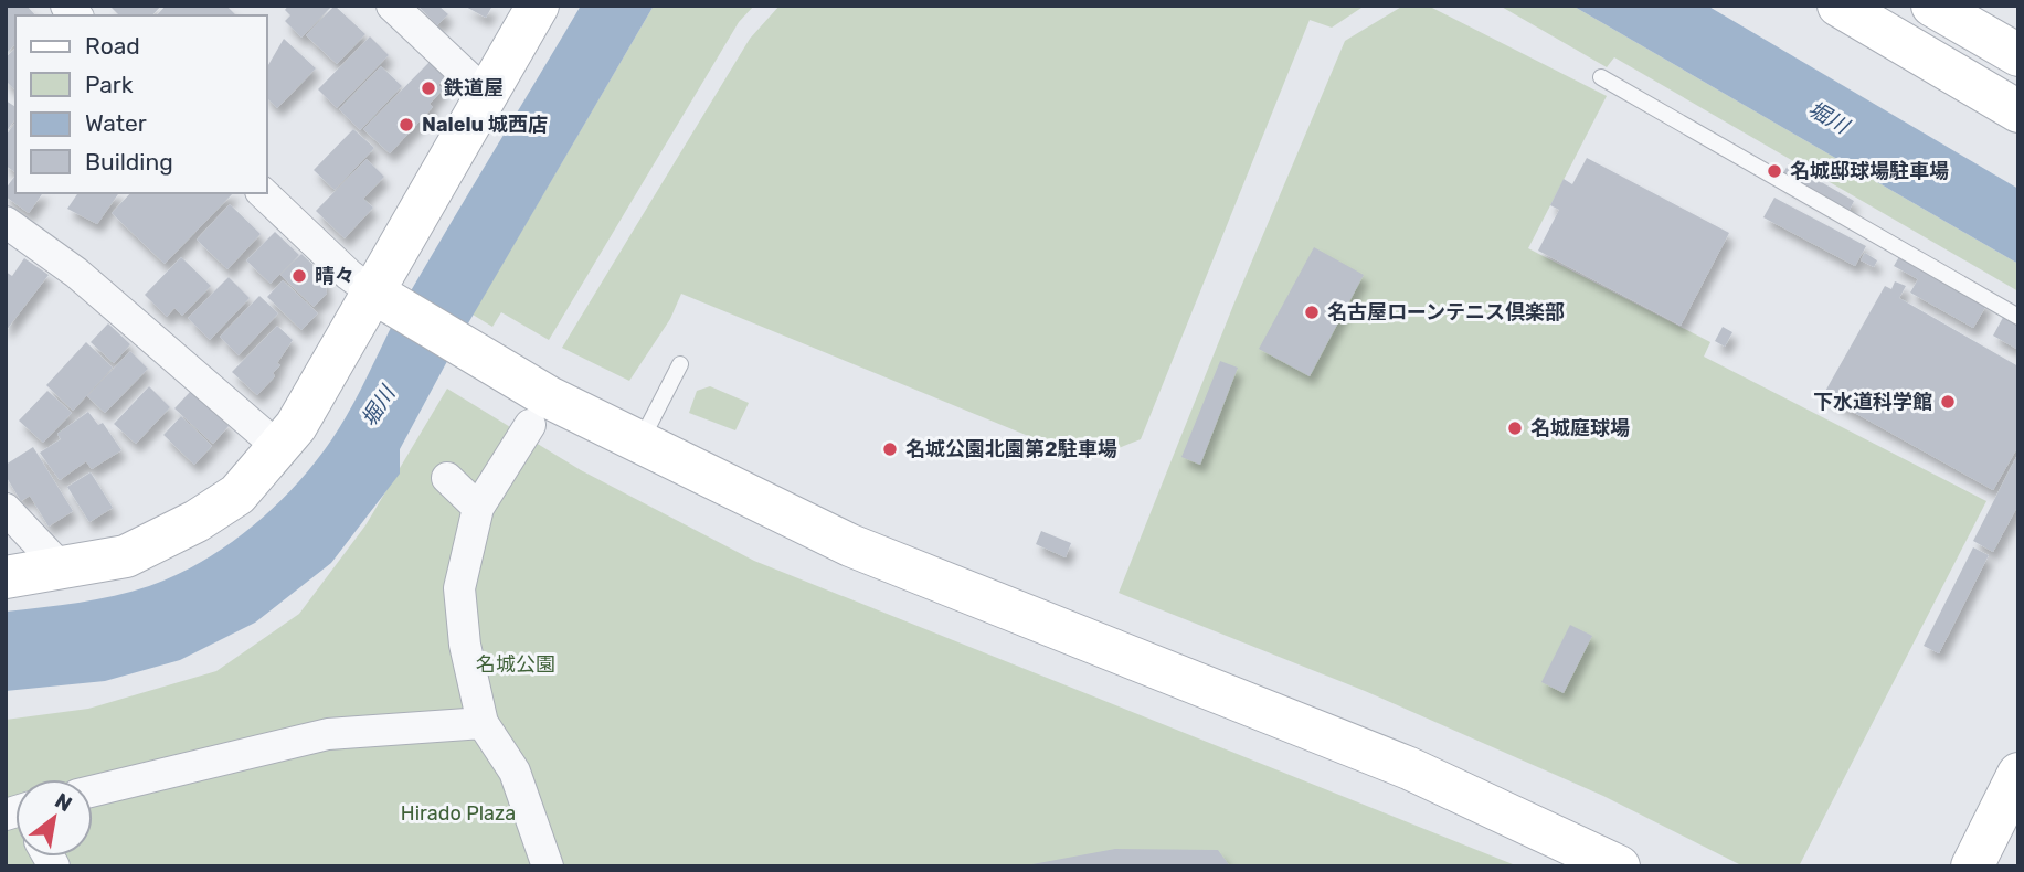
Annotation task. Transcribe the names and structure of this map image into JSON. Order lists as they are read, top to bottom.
{
  "water": ["堀川"],
  "parks": ["名城公園", "Hirado Plaza"],
  "places": [
    "鉄道屋",
    "Nalelu 城西店",
    "名城邸球場駐車場",
    "晴々",
    "名古屋ローンテニス倶楽部",
    "下水道科学館",
    "名城庭球場",
    "名城公園北園第2駐車場"
  ],
  "legend": [
    "Road",
    "Park",
    "Water",
    "Building"
  ],
  "north": "top right"
}
